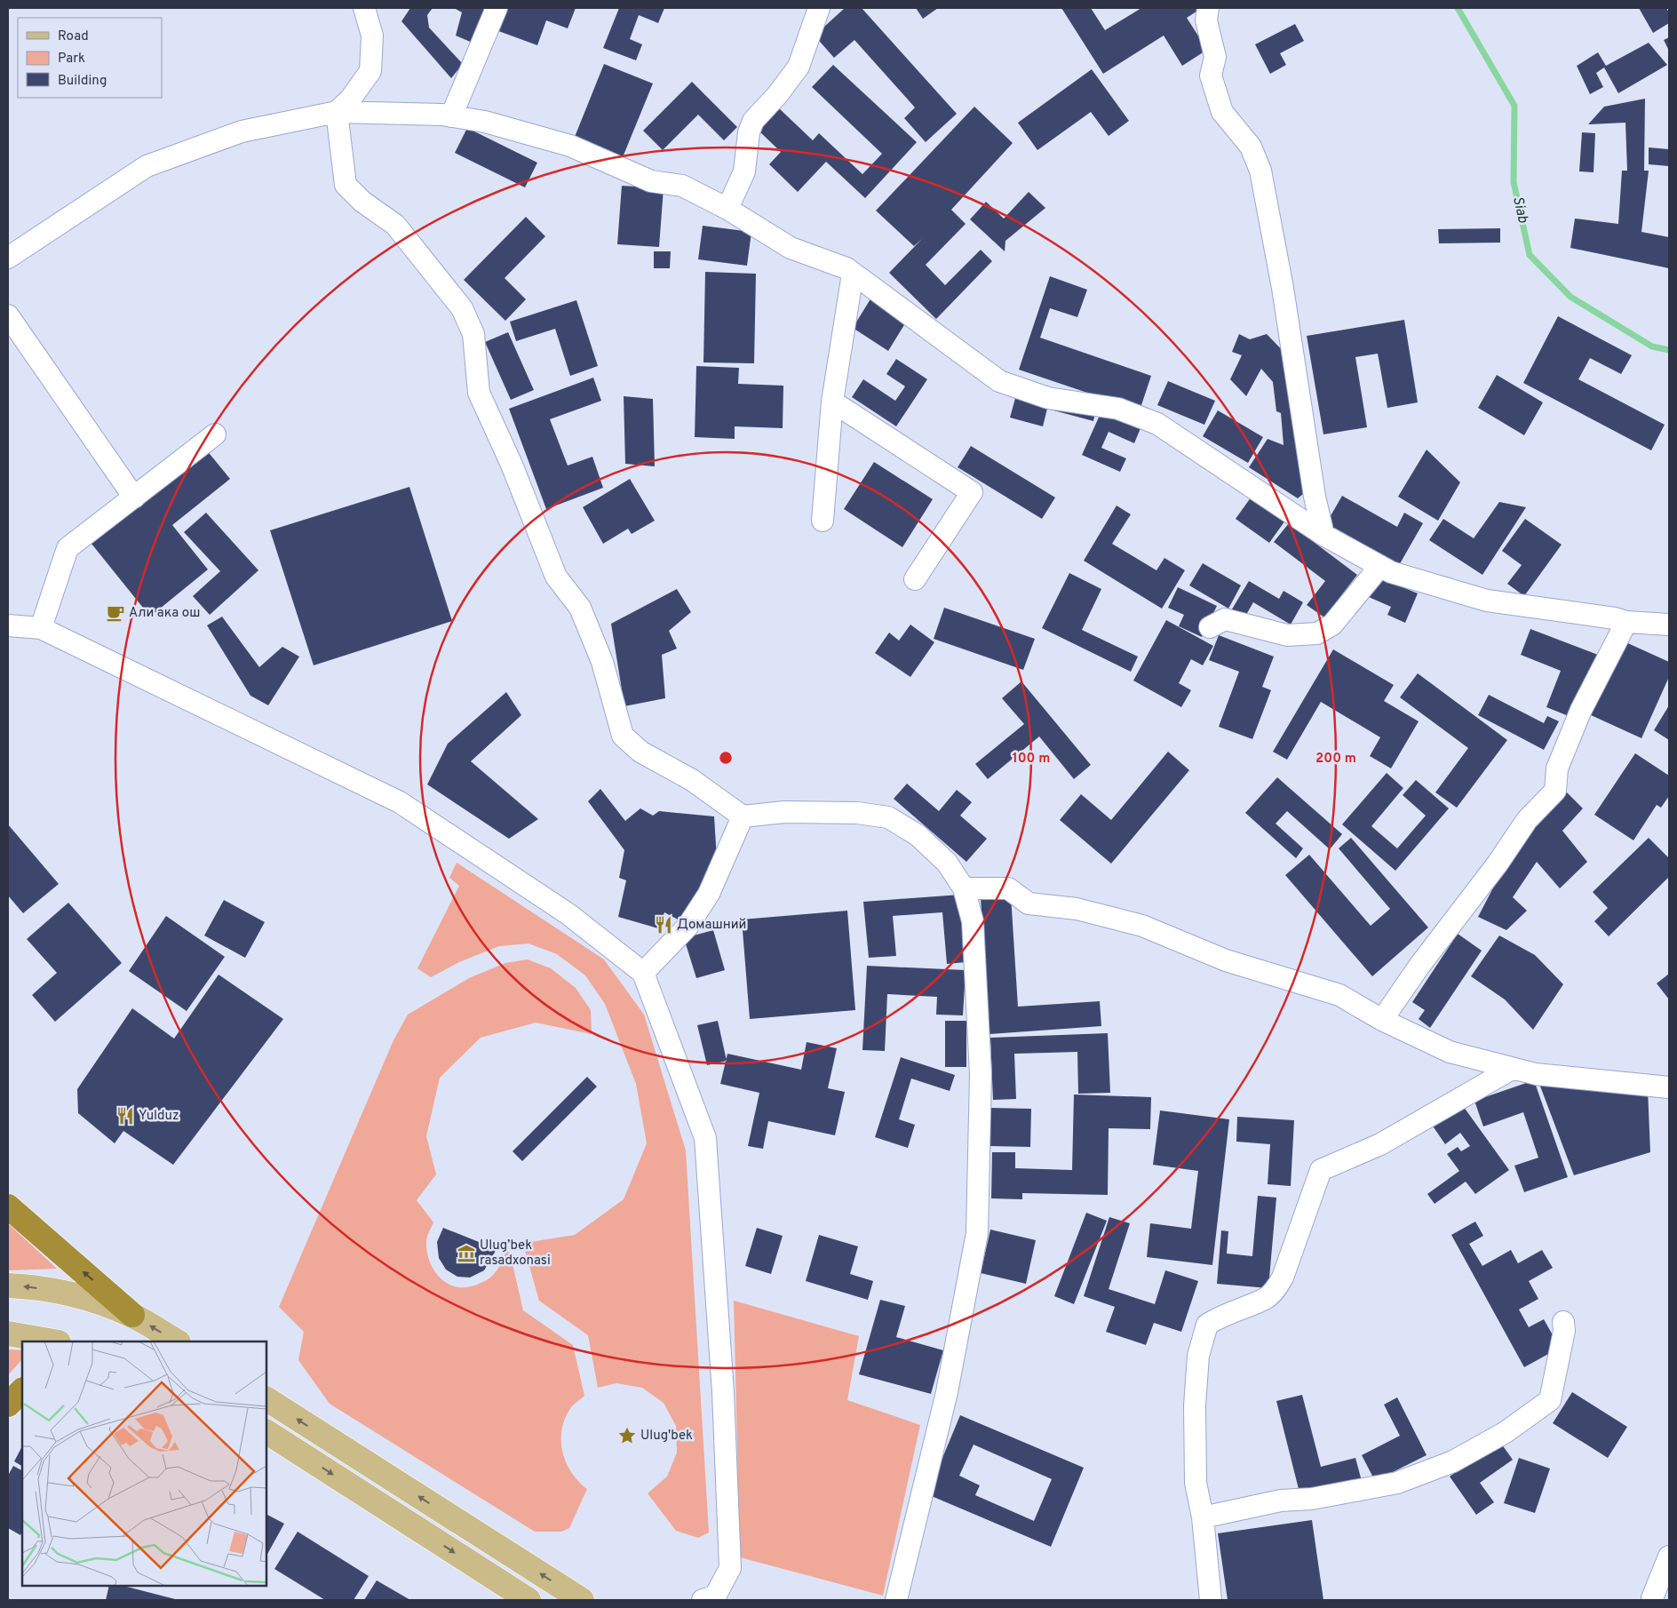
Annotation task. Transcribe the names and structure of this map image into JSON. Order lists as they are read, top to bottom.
{
  "water": ["Siab"],
  "places": {
    "cafe": ["Али ака ош"],
    "restaurant": ["Домашний", "Yulduz"],
    "museum": ["Ulug’bek rasadxonasi"],
    "place": ["Ulug'bek"]
  },
  "legend": ["Road", "Park", "Building"],
  "rings": ["100 m", "200 m"]
}
